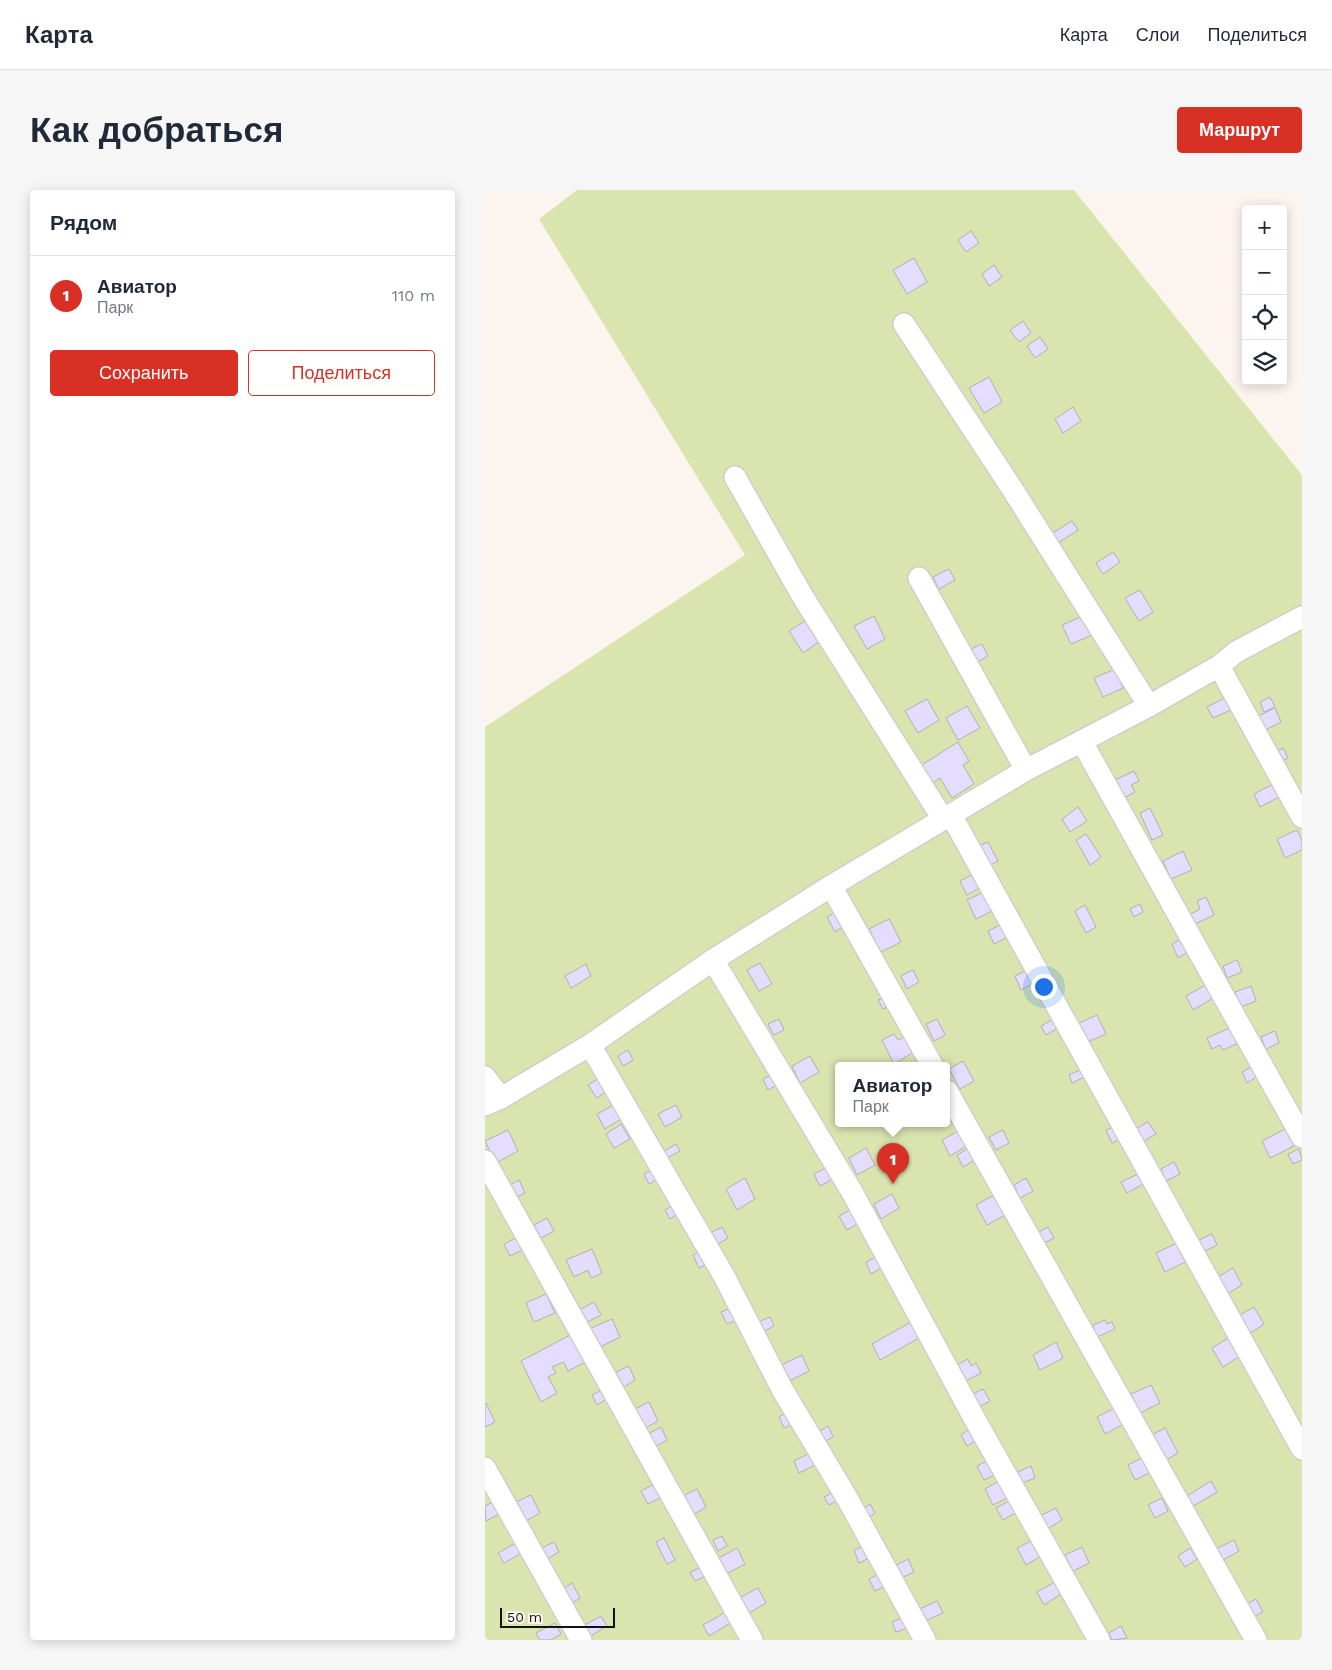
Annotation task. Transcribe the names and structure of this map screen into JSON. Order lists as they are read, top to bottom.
{
  "scale_bar": "50 m",
  "page": {
    "header": "Карта",
    "nav": ["Карта", "Слои", "Поделиться"],
    "buttons": [
      "Маршрут",
      ["Сохранить", "Поделиться"]
    ],
    "title": "Как добраться",
    "heading": "Рядом",
    "map_buttons": ["+", "−"],
    "list": [
      {
        "mark": "1",
        "name": "Авиатор",
        "note": "Парк",
        "value": "110 m"
      }
    ],
    "popup": ["Авиатор", "Парк"],
    "pins": "1",
    "scale": "50 m"
  }
}
